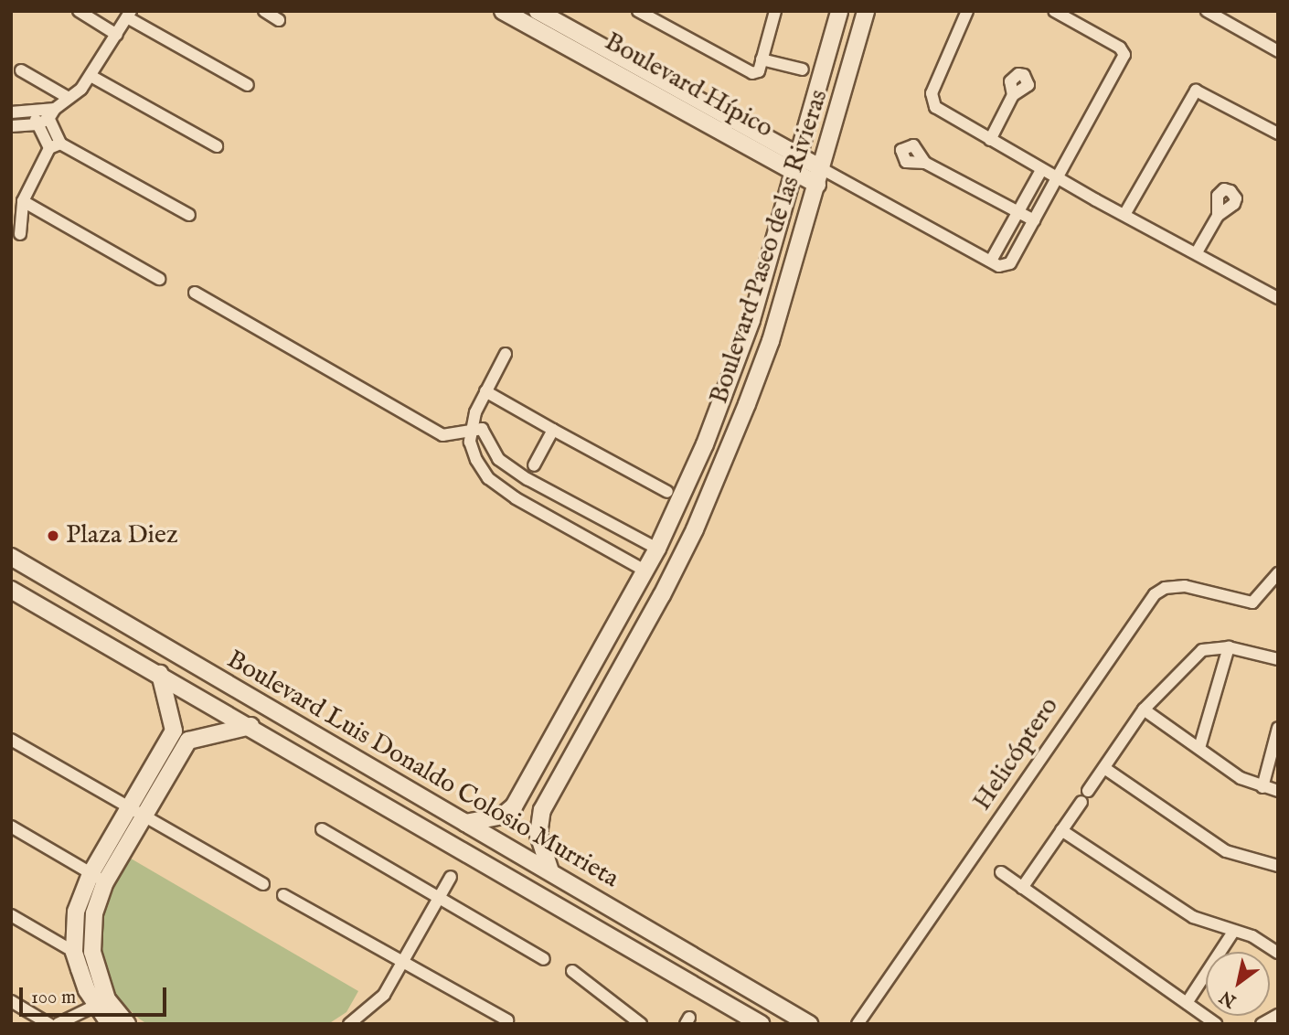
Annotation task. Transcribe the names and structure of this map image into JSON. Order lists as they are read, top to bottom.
{
  "streets": {
    "street": [
      "Boulevard Hípico",
      "Boulevard Paseo de las Rivieras",
      "Helicóptero",
      "Boulevard Luis Donaldo Colosio Murrieta"
    ]
  },
  "crossings": [
    ["Boulevard Hípico", "Boulevard Paseo de las Rivieras"],
    ["Boulevard Paseo de las Rivieras", "Boulevard Luis Donaldo Colosio Murrieta"]
  ],
  "places": ["Plaza Diez"],
  "scale_bar": "100 m",
  "north": "bottom left"
}
